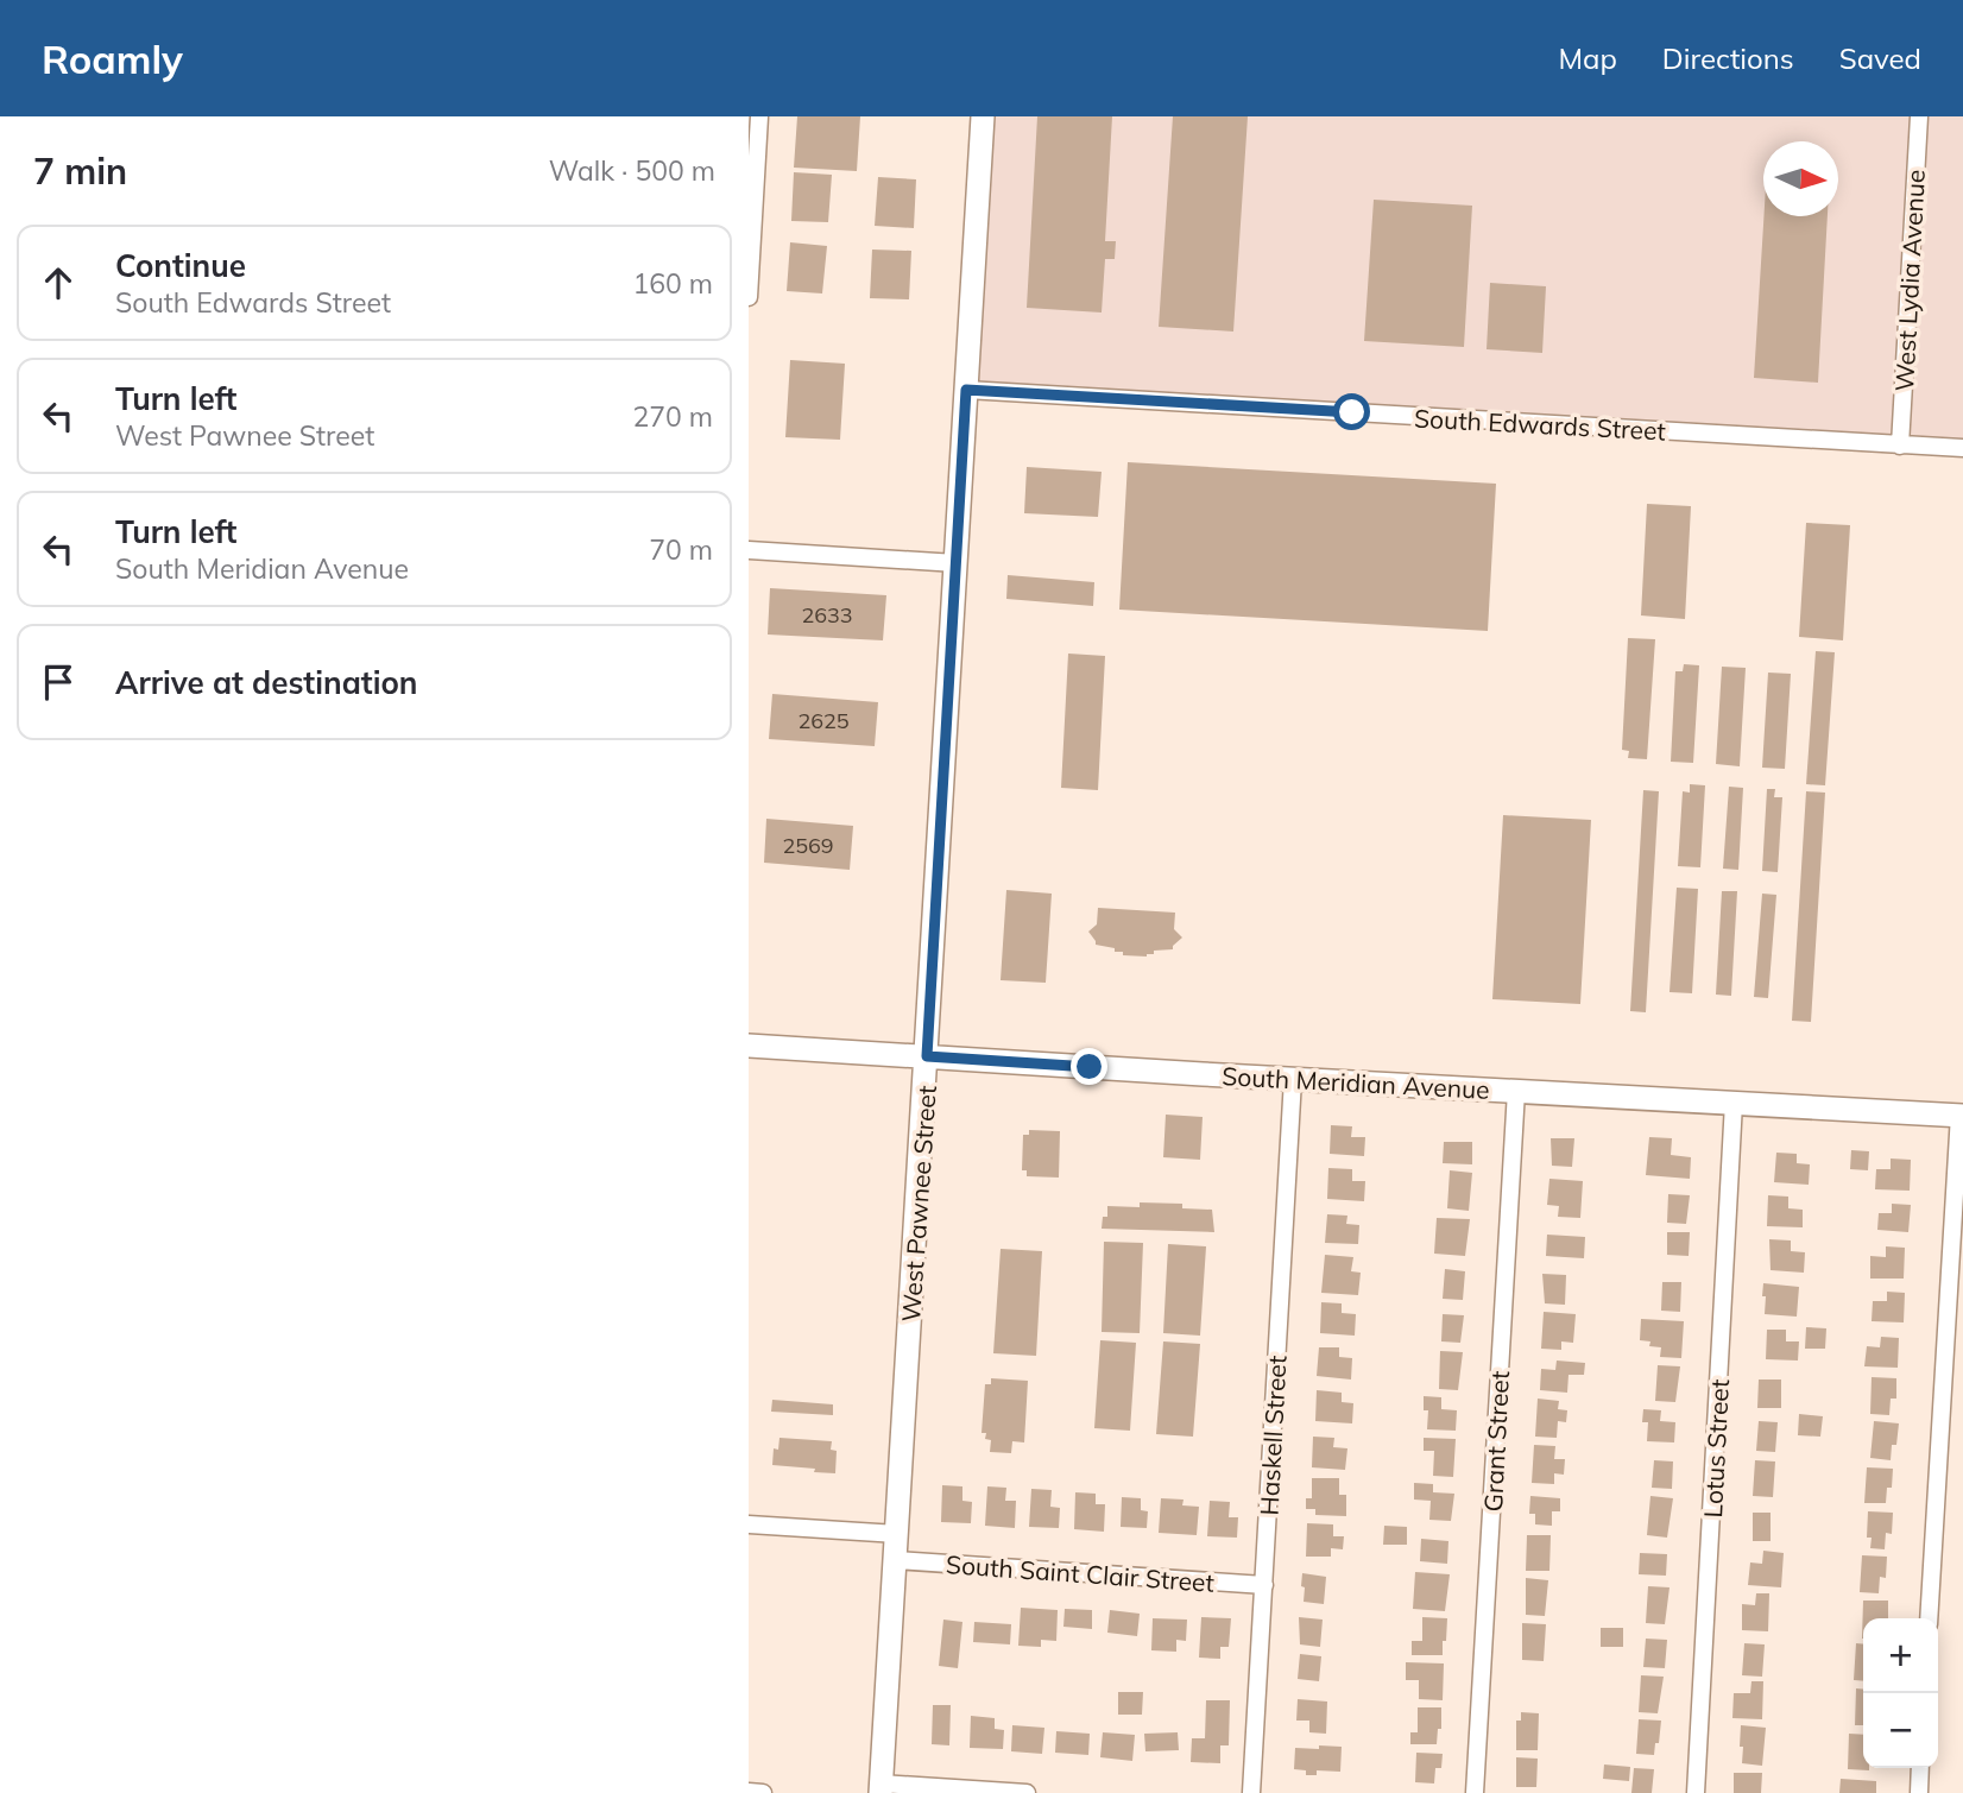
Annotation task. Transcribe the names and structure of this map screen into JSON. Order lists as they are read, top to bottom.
{
  "streets": {
    "main road": ["South Meridian Avenue", "West Pawnee Street"],
    "street": [
      "West Lydia Avenue",
      "South Edwards Street",
      "Haskell Street",
      "Grant Street",
      "Lotus Street",
      "South Saint Clair Street"
    ]
  },
  "crossings": [
    ["West Lydia Avenue", "South Edwards Street"],
    ["South Edwards Street", "West Pawnee Street"],
    ["South Meridian Avenue", "West Pawnee Street"],
    ["South Meridian Avenue", "Haskell Street"],
    ["South Meridian Avenue", "Grant Street"],
    ["South Meridian Avenue", "Lotus Street"],
    ["West Pawnee Street", "South Saint Clair Street"],
    ["Haskell Street", "South Saint Clair Street"]
  ],
  "house_numbers": ["2633", "2625", "2569"],
  "north": "right",
  "page": {
    "header": "Roamly",
    "nav": ["Map", "Directions", "Saved"],
    "heading": ["7 min", "Walk · 500 m"],
    "list": [
      ["Continue", "South Edwards Street", "160 m"],
      ["Turn left", "West Pawnee Street", "270 m"],
      ["Turn left", "South Meridian Avenue", "70 m"],
      "Arrive at destination"
    ],
    "map_buttons": ["+", "−"]
  }
}
